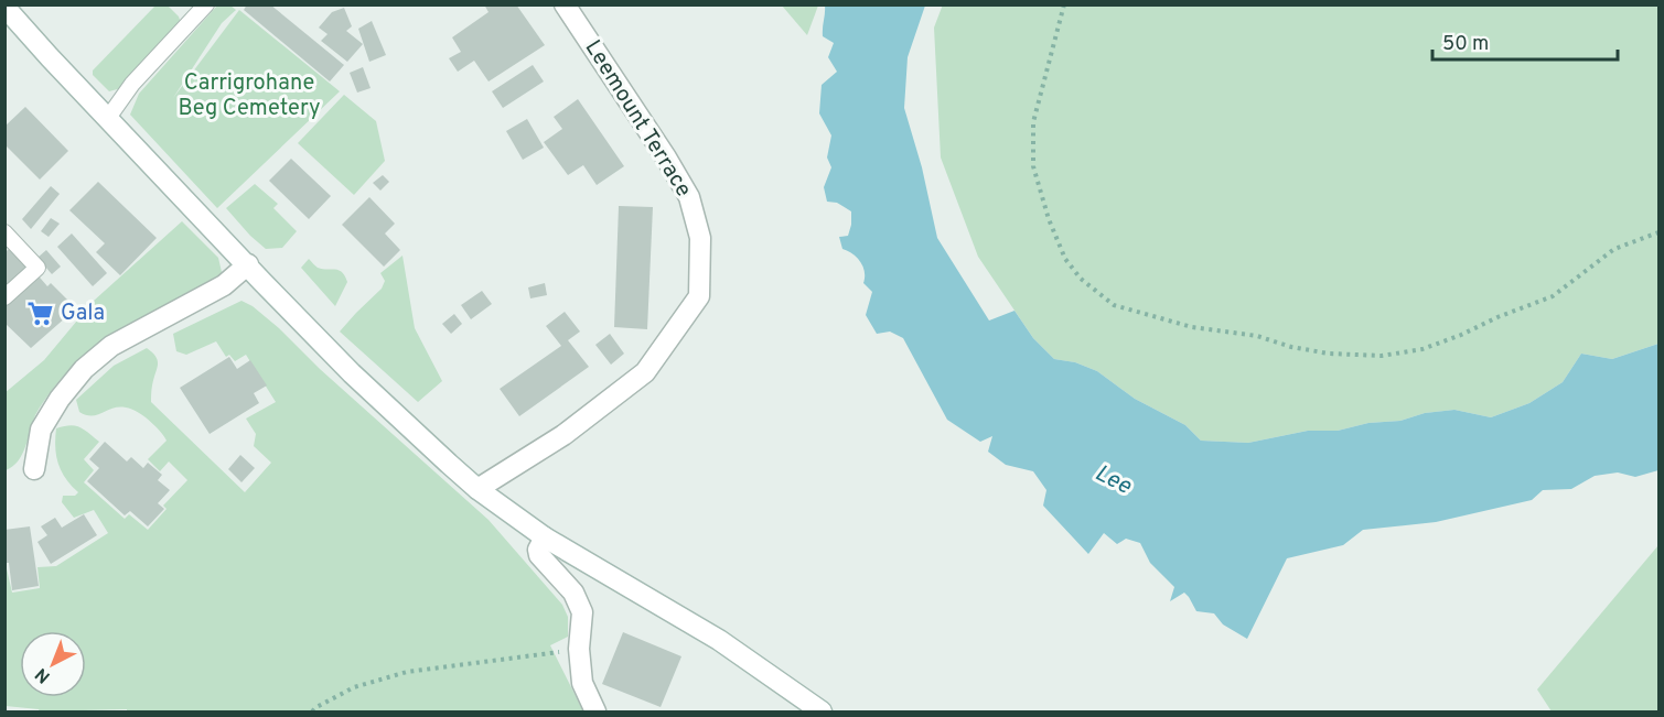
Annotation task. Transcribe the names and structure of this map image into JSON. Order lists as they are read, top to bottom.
{
  "streets": {
    "street": ["Leemount Terrace"]
  },
  "water": ["Lee"],
  "parks": ["Carrigrohane Beg Cemetery"],
  "places": {
    "supermarket": ["Gala"]
  },
  "scale_bar": "50 m",
  "north": "bottom left"
}
